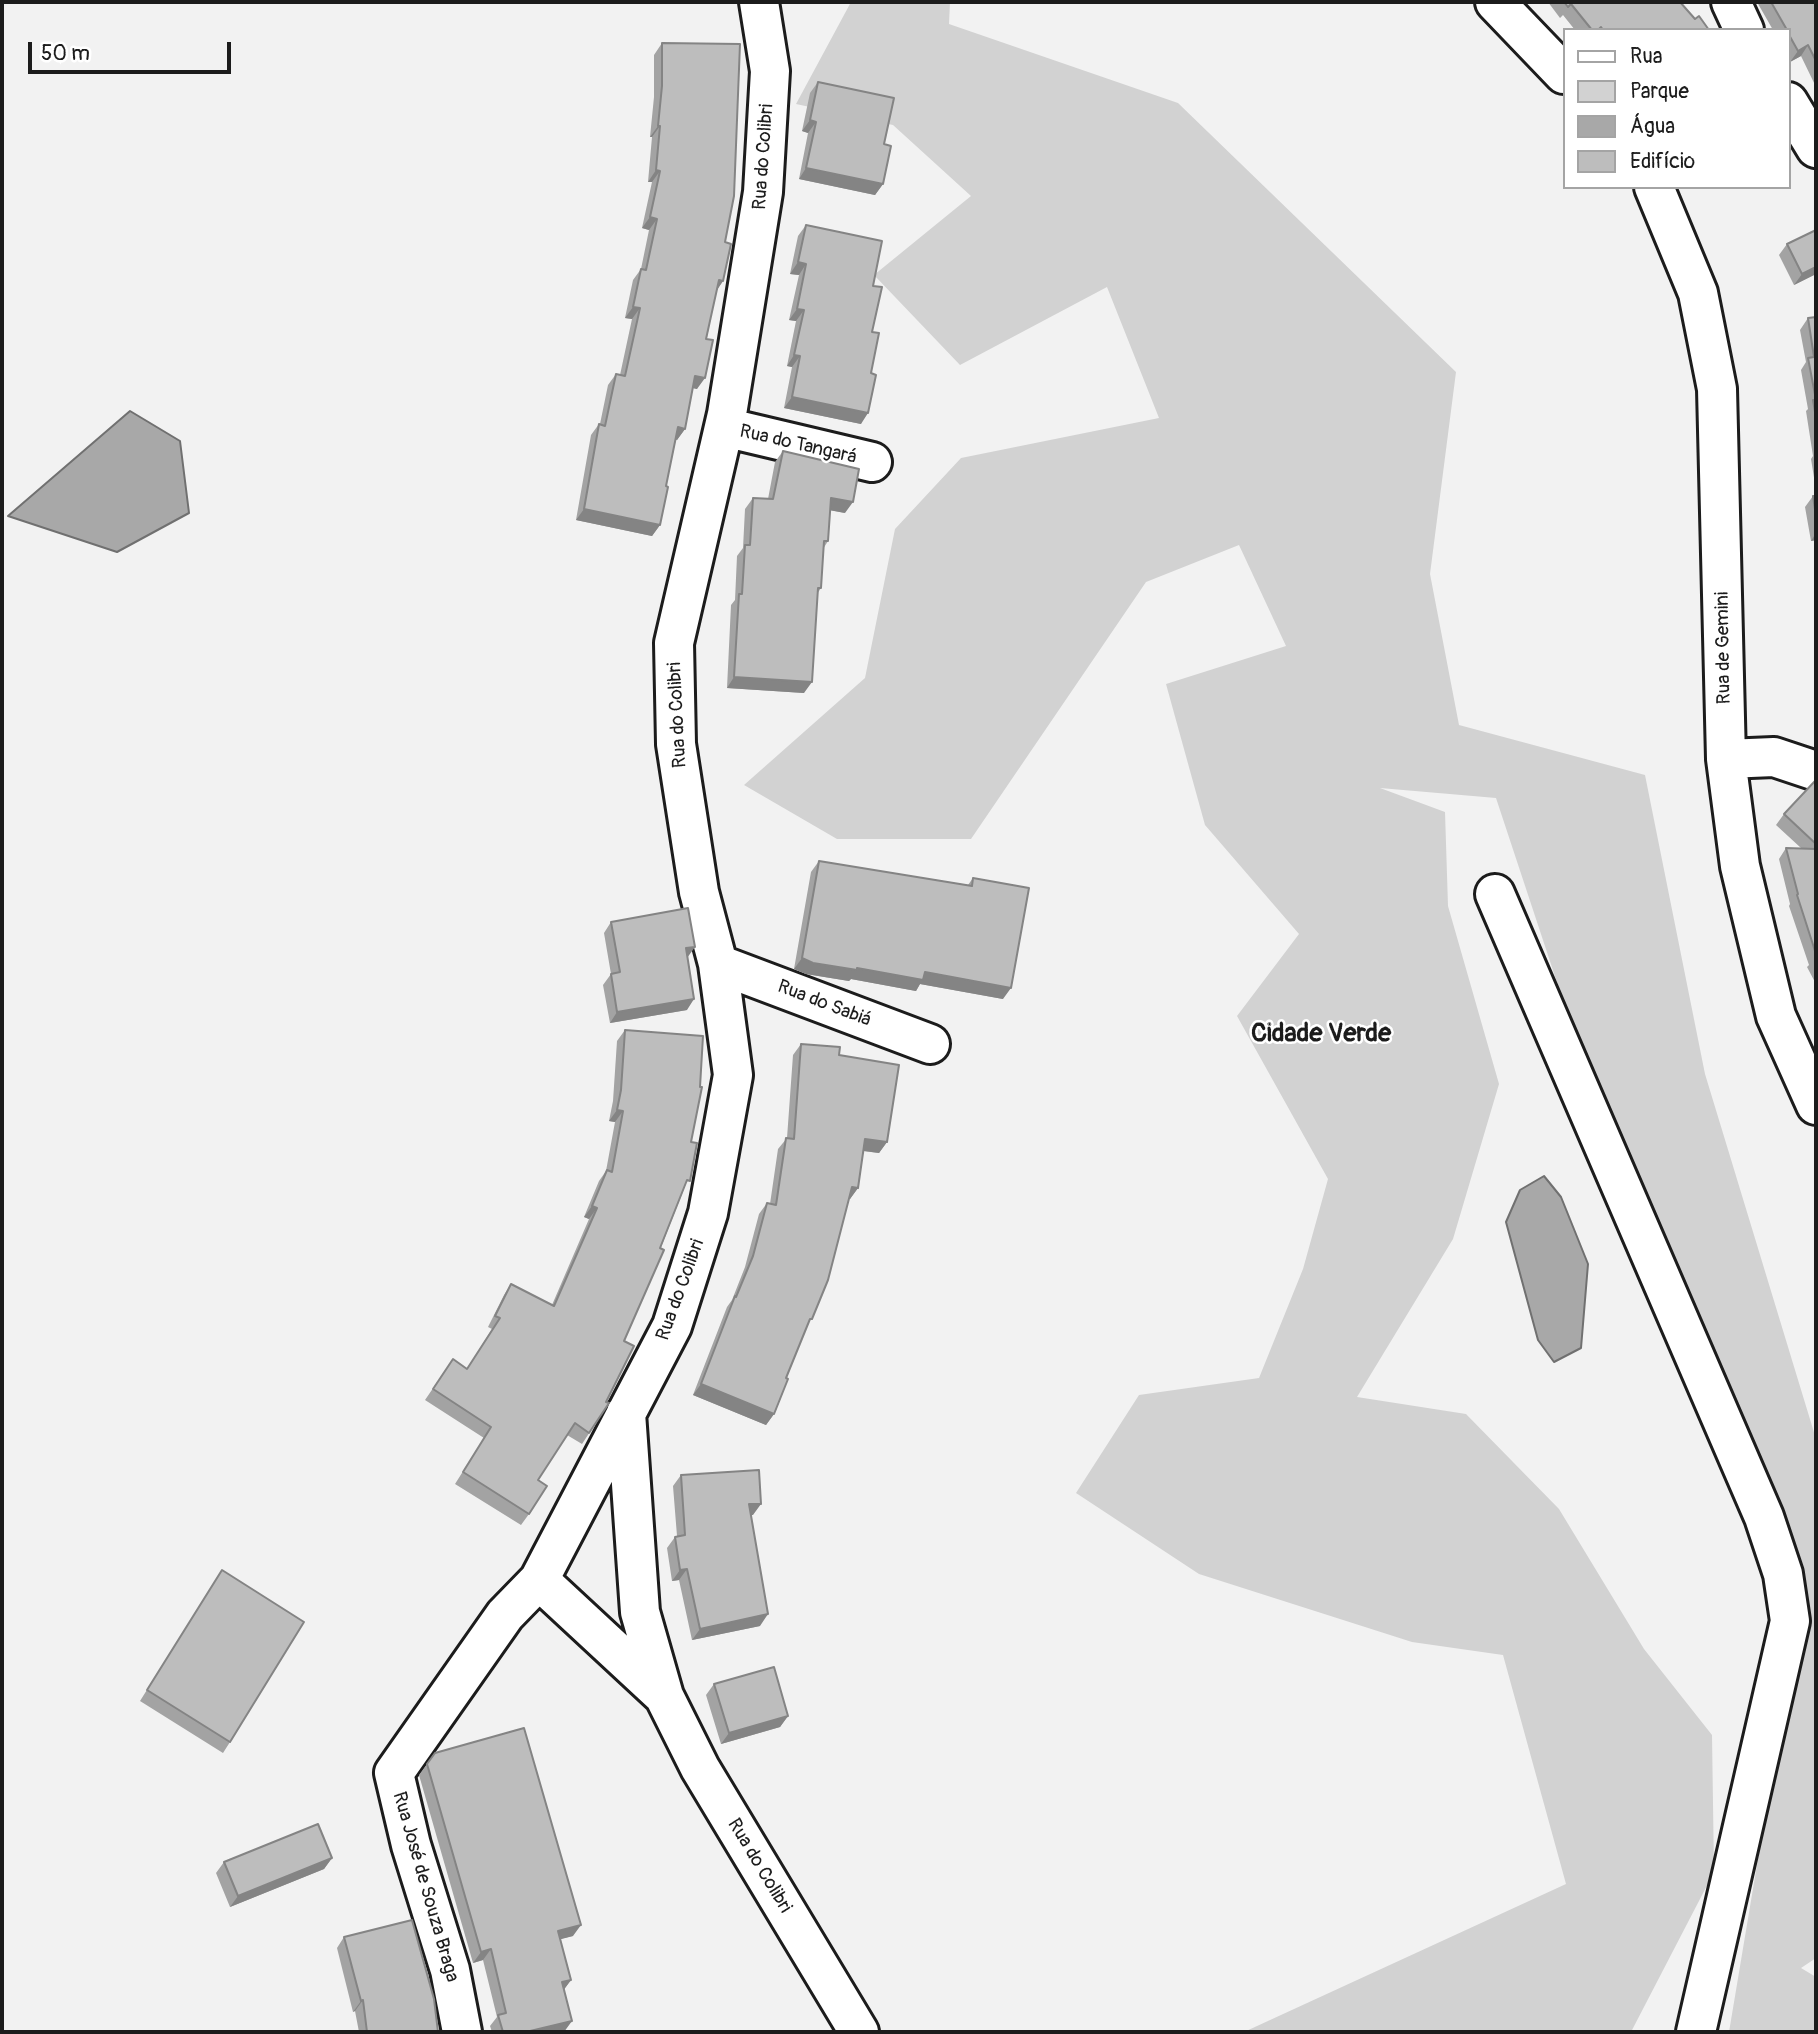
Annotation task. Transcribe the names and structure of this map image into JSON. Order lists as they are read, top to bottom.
{
  "streets": {
    "street": [
      "Rua do Colibri",
      "Rua do Tangará",
      "Rua de Gemini",
      "Rua do Sabiá",
      "Rua José de Souza Braga"
    ]
  },
  "crossings": [
    ["Rua do Colibri", "Rua do Tangará"],
    ["Rua do Colibri", "Rua do Sabiá"],
    ["Rua do Colibri", "Rua José de Souza Braga"]
  ],
  "districts": ["Cidade Verde"],
  "legend": [
    "Rua",
    "Parque",
    "Água",
    "Edifício"
  ],
  "scale_bar": "50 m"
}
